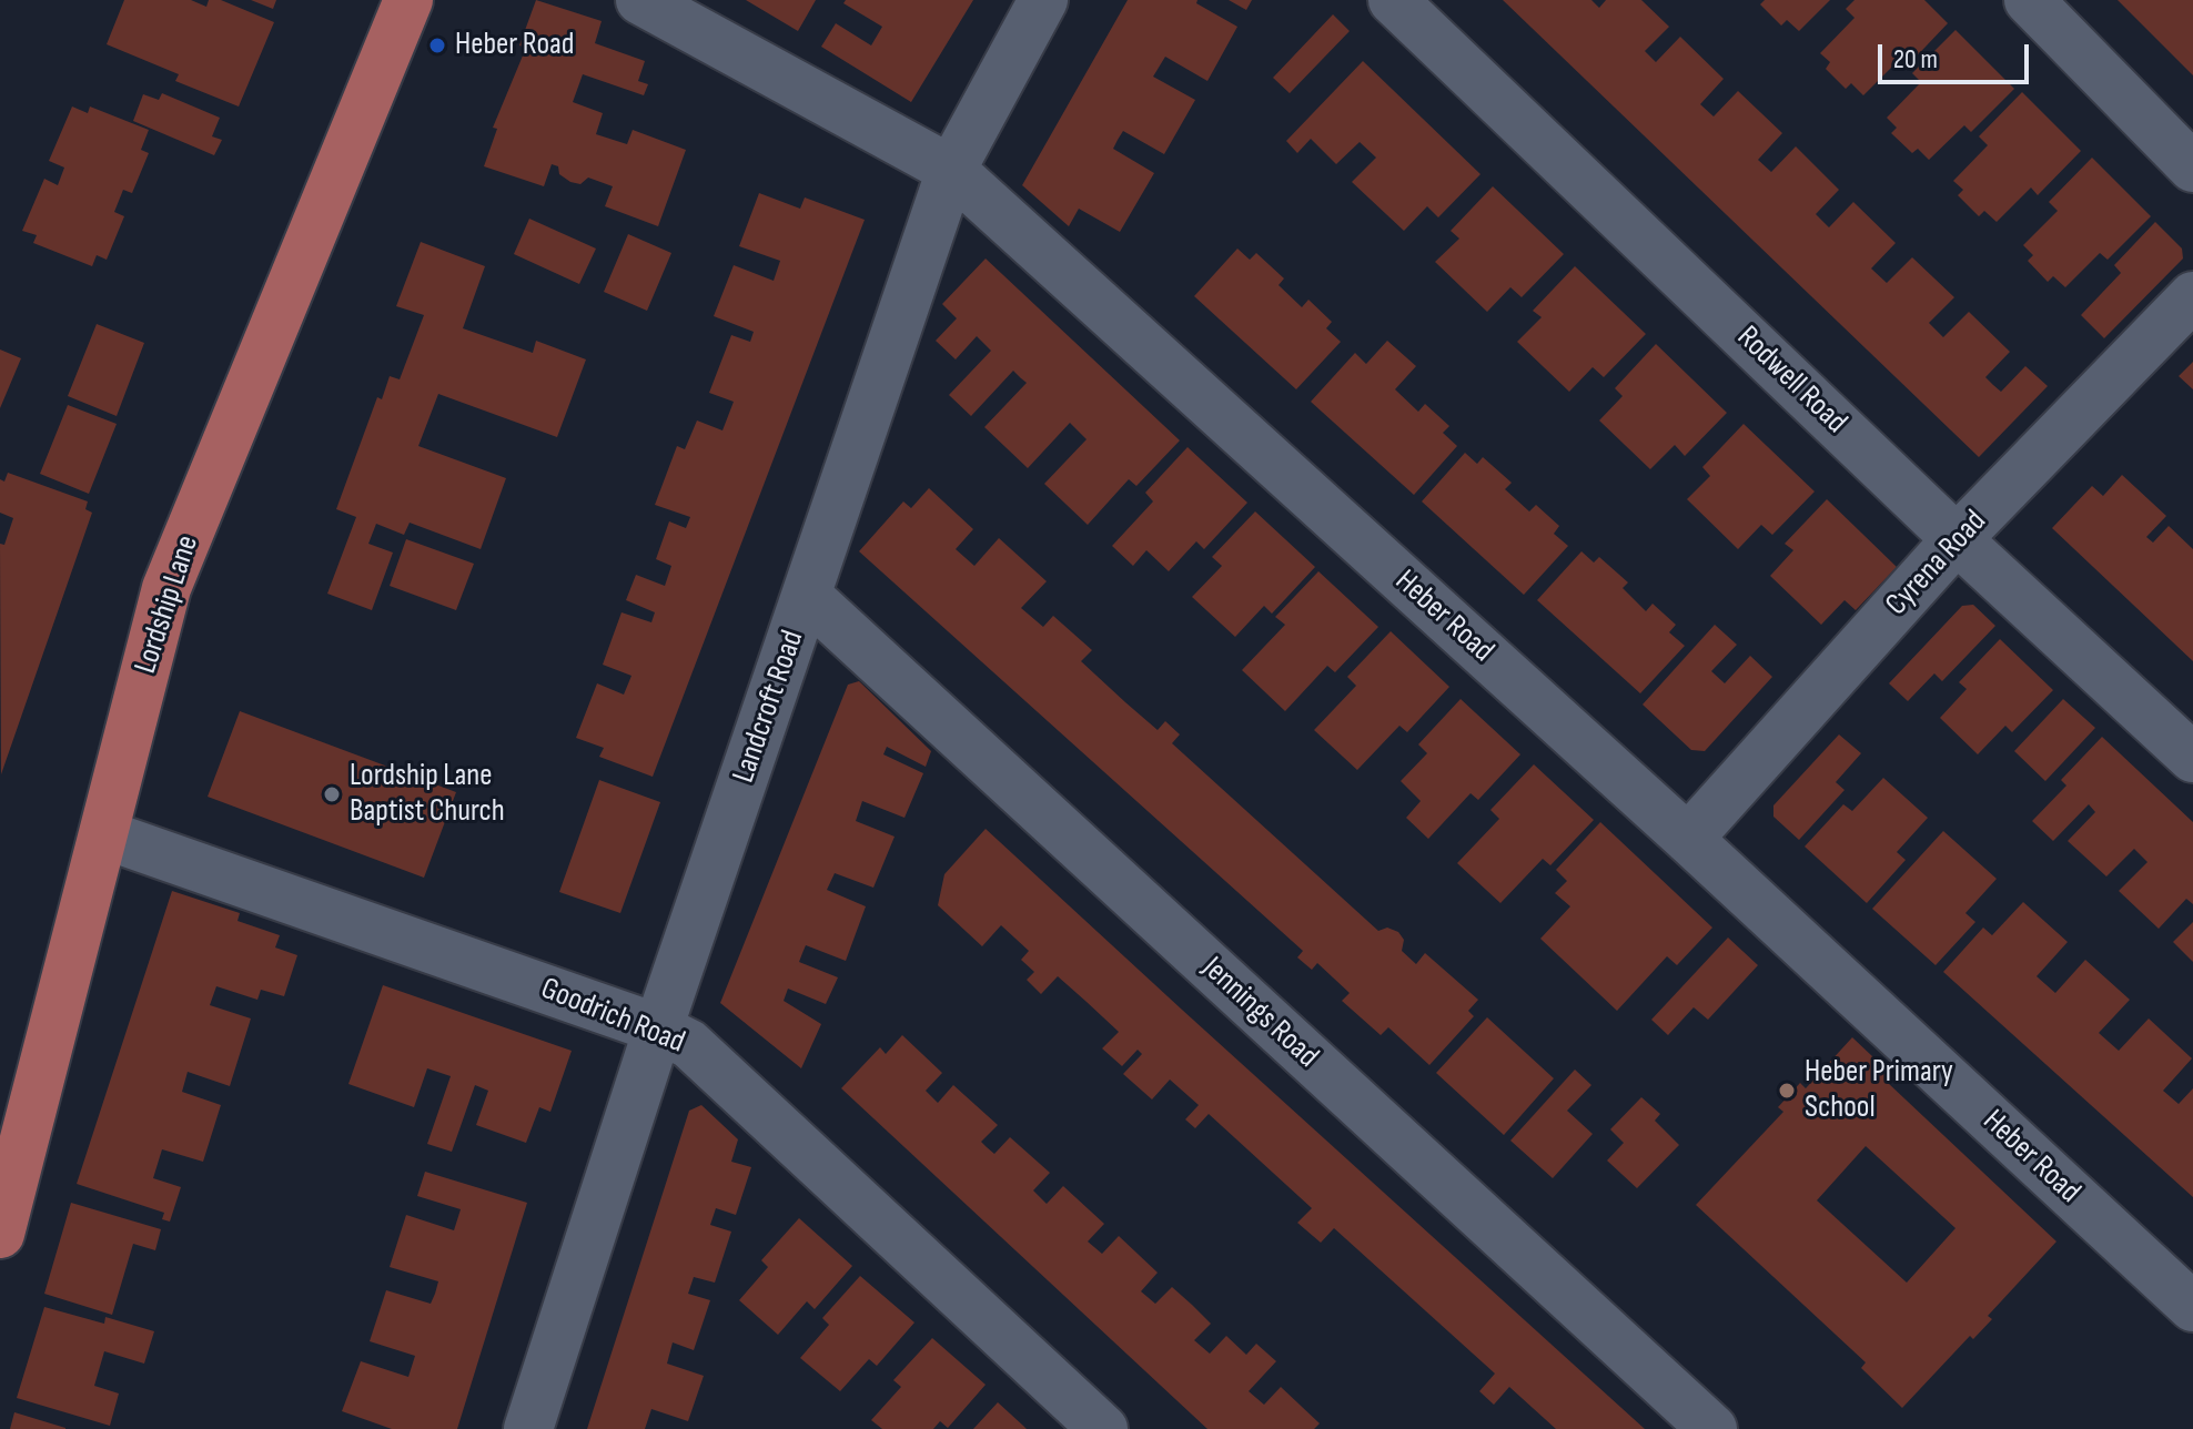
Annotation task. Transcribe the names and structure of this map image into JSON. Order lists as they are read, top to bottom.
{
  "streets": {
    "main road": ["Lordship Lane"],
    "street": [
      "Rodwell Road",
      "Cyrena Road",
      "Heber Road",
      "Landcroft Road",
      "Jennings Road",
      "Goodrich Road"
    ]
  },
  "crossings": [
    ["Rodwell Road", "Cyrena Road"],
    ["Cyrena Road", "Heber Road"],
    ["Lordship Lane", "Goodrich Road"],
    ["Heber Road", "Landcroft Road"],
    ["Landcroft Road", "Jennings Road"],
    ["Landcroft Road", "Goodrich Road"]
  ],
  "places": ["Heber Road", "Lordship Lane Baptist Church", "Heber Primary School"],
  "scale_bar": "20 m"
}
